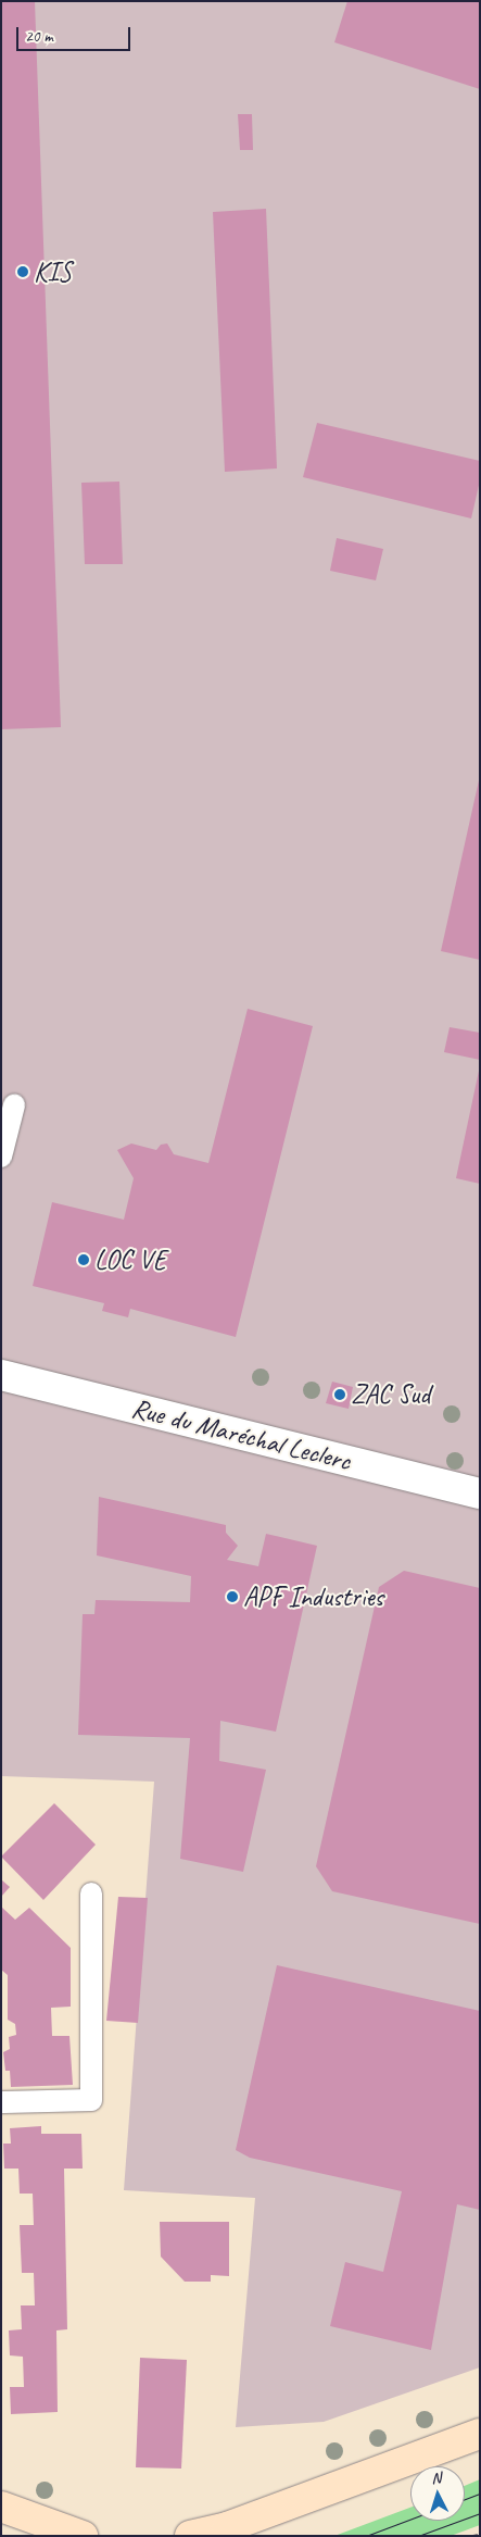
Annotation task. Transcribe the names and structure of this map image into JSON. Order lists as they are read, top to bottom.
{
  "streets": {
    "street": ["Rue du Maréchal Leclerc"]
  },
  "places": [
    "KIS",
    "LOC VE",
    "ZAC Sud",
    "APF Industries"
  ],
  "scale_bar": "20 m",
  "north": "top"
}
